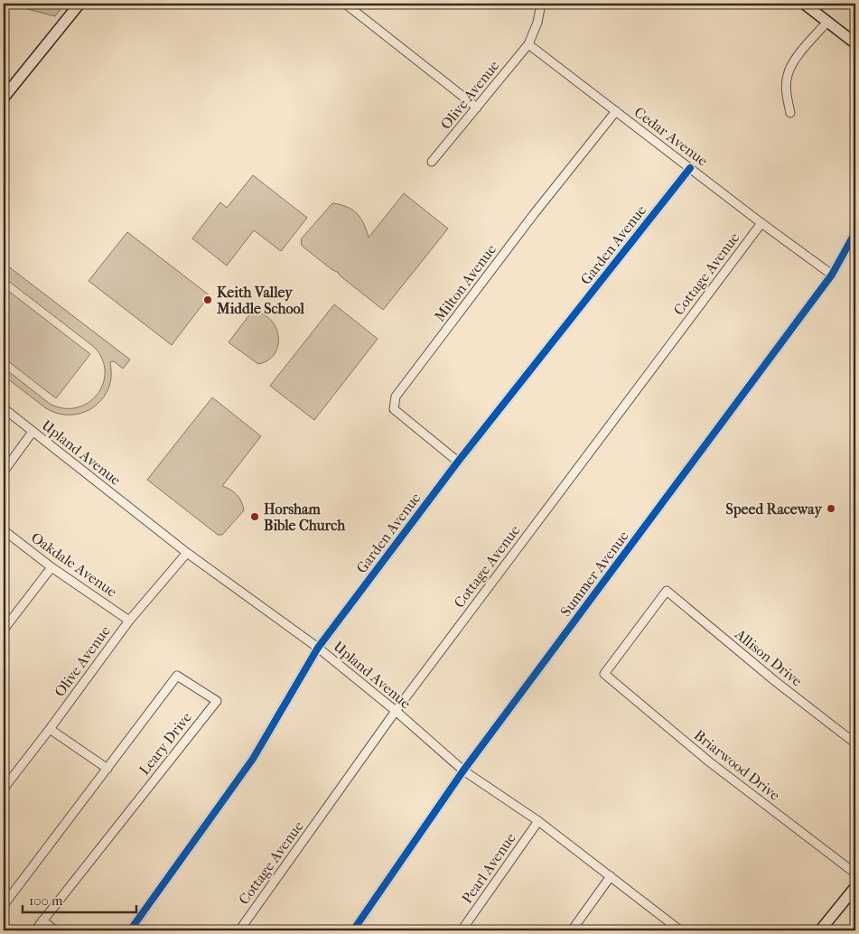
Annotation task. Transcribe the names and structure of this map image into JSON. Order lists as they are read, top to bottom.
{
  "streets": {
    "street": [
      "Olive Avenue",
      "Cedar Avenue",
      "Garden Avenue",
      "Cottage Avenue",
      "Milton Avenue",
      "Upland Avenue",
      "Oakdale Avenue",
      "Summer Avenue",
      "Allison Drive",
      "Leary Drive",
      "Briarwood Drive",
      "Pearl Avenue"
    ]
  },
  "crossings": [
    ["Olive Avenue", "Cedar Avenue"],
    ["Olive Avenue", "Upland Avenue"],
    ["Olive Avenue", "Oakdale Avenue"],
    ["Cedar Avenue", "Garden Avenue"],
    ["Cedar Avenue", "Cottage Avenue"],
    ["Cedar Avenue", "Milton Avenue"],
    ["Cedar Avenue", "Summer Avenue"],
    ["Garden Avenue", "Milton Avenue"],
    ["Garden Avenue", "Upland Avenue"],
    ["Cottage Avenue", "Upland Avenue"],
    ["Upland Avenue", "Summer Avenue"],
    ["Upland Avenue", "Pearl Avenue"],
    ["Allison Drive", "Briarwood Drive"]
  ],
  "places": ["Keith Valley Middle School", "Speed Raceway", "Horsham Bible Church"],
  "scale_bar": "100 m"
}
